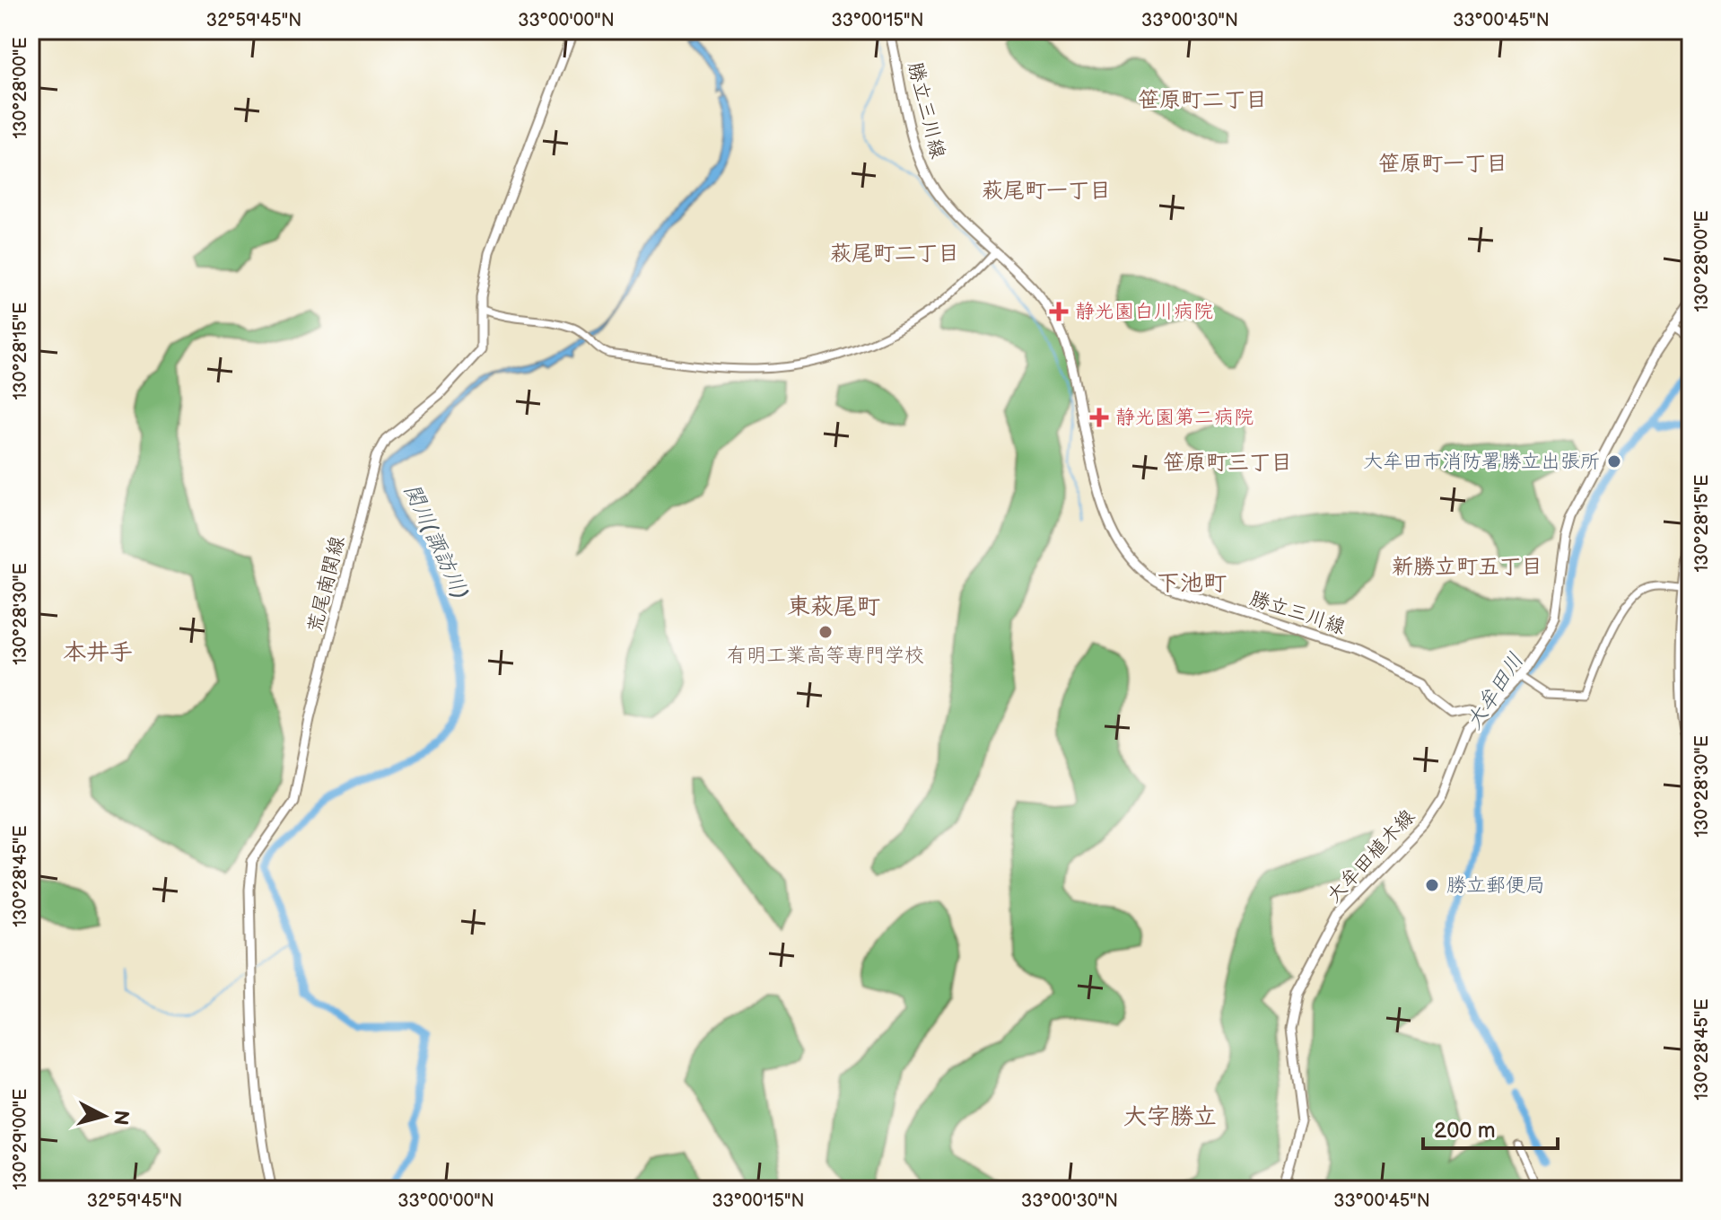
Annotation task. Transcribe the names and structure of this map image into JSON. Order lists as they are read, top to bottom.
{
  "streets": {
    "main road": ["勝立三川線", "荒尾南関線", "大牟田植木線"]
  },
  "crossings": [
    ["勝立三川線", "大牟田植木線"]
  ],
  "districts": [
    "笹原町二丁目",
    "笹原町一丁目",
    "萩尾町一丁目",
    "萩尾町二丁目",
    "笹原町三丁目",
    "新勝立町五丁目",
    "下池町",
    "東萩尾町",
    "本井手",
    "大字勝立"
  ],
  "water": ["関川(諏訪川)", "大牟田川"],
  "places": {
    "health": ["静光園白川病院", "静光園第二病院"],
    "other": ["大牟田市消防署勝立出張所", "有明工業高等専門学校", "勝立郵便局"]
  },
  "scale_bar": "200 m",
  "north": "right",
  "coordinates": [
    "32°59'45\"N",
    "33°00'00\"N",
    "33°00'15\"N",
    "33°00'30\"N",
    "33°00'45\"N",
    "130°28'00\"E",
    "130°28'15\"E",
    "130°28'30\"E",
    "130°28'45\"E",
    "130°29'00\"E"
  ]
}
